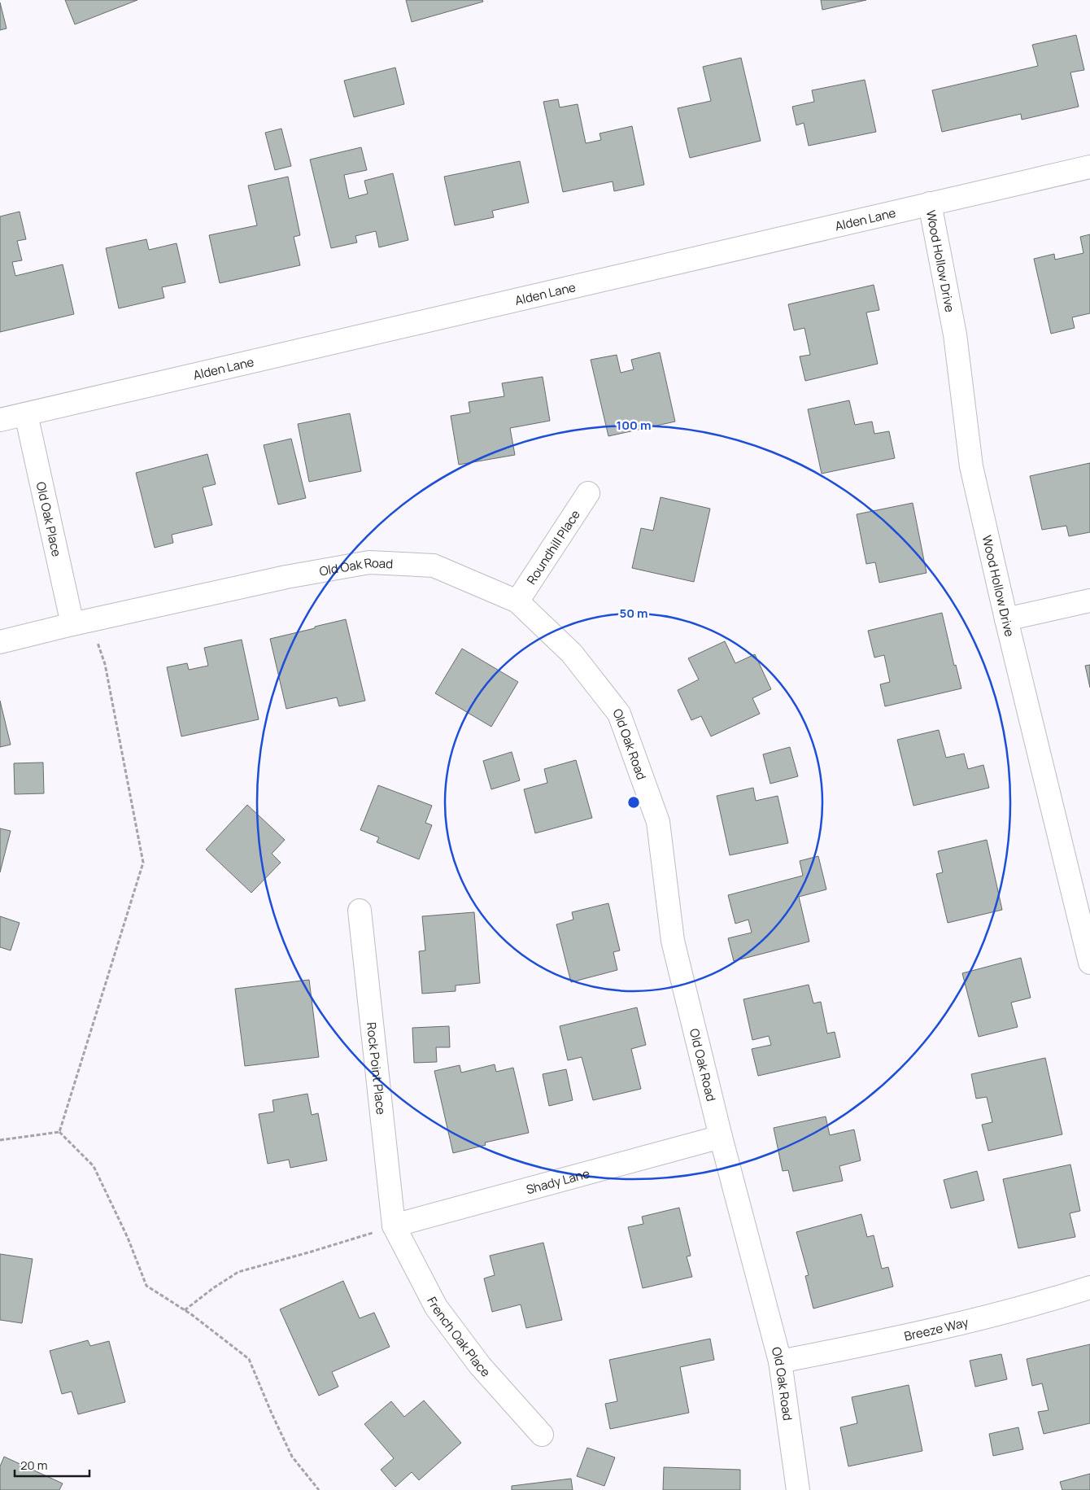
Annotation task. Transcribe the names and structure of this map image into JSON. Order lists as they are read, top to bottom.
{
  "streets": {
    "street": [
      "Alden Lane",
      "Wood Hollow Drive",
      "Old Oak Place",
      "Roundhill Place",
      "Old Oak Road",
      "Rock Point Place",
      "Shady Lane",
      "Breeze Way",
      "French Oak Place"
    ]
  },
  "crossings": [
    ["Alden Lane", "Wood Hollow Drive"],
    ["Alden Lane", "Old Oak Place"],
    ["Old Oak Place", "Old Oak Road"],
    ["Roundhill Place", "Old Oak Road"],
    ["Old Oak Road", "Shady Lane"],
    ["Old Oak Road", "Breeze Way"],
    ["Rock Point Place", "Shady Lane"],
    ["Rock Point Place", "French Oak Place"],
    ["Shady Lane", "French Oak Place"]
  ],
  "scale_bar": "20 m",
  "rings": ["100 m", "50 m"]
}
